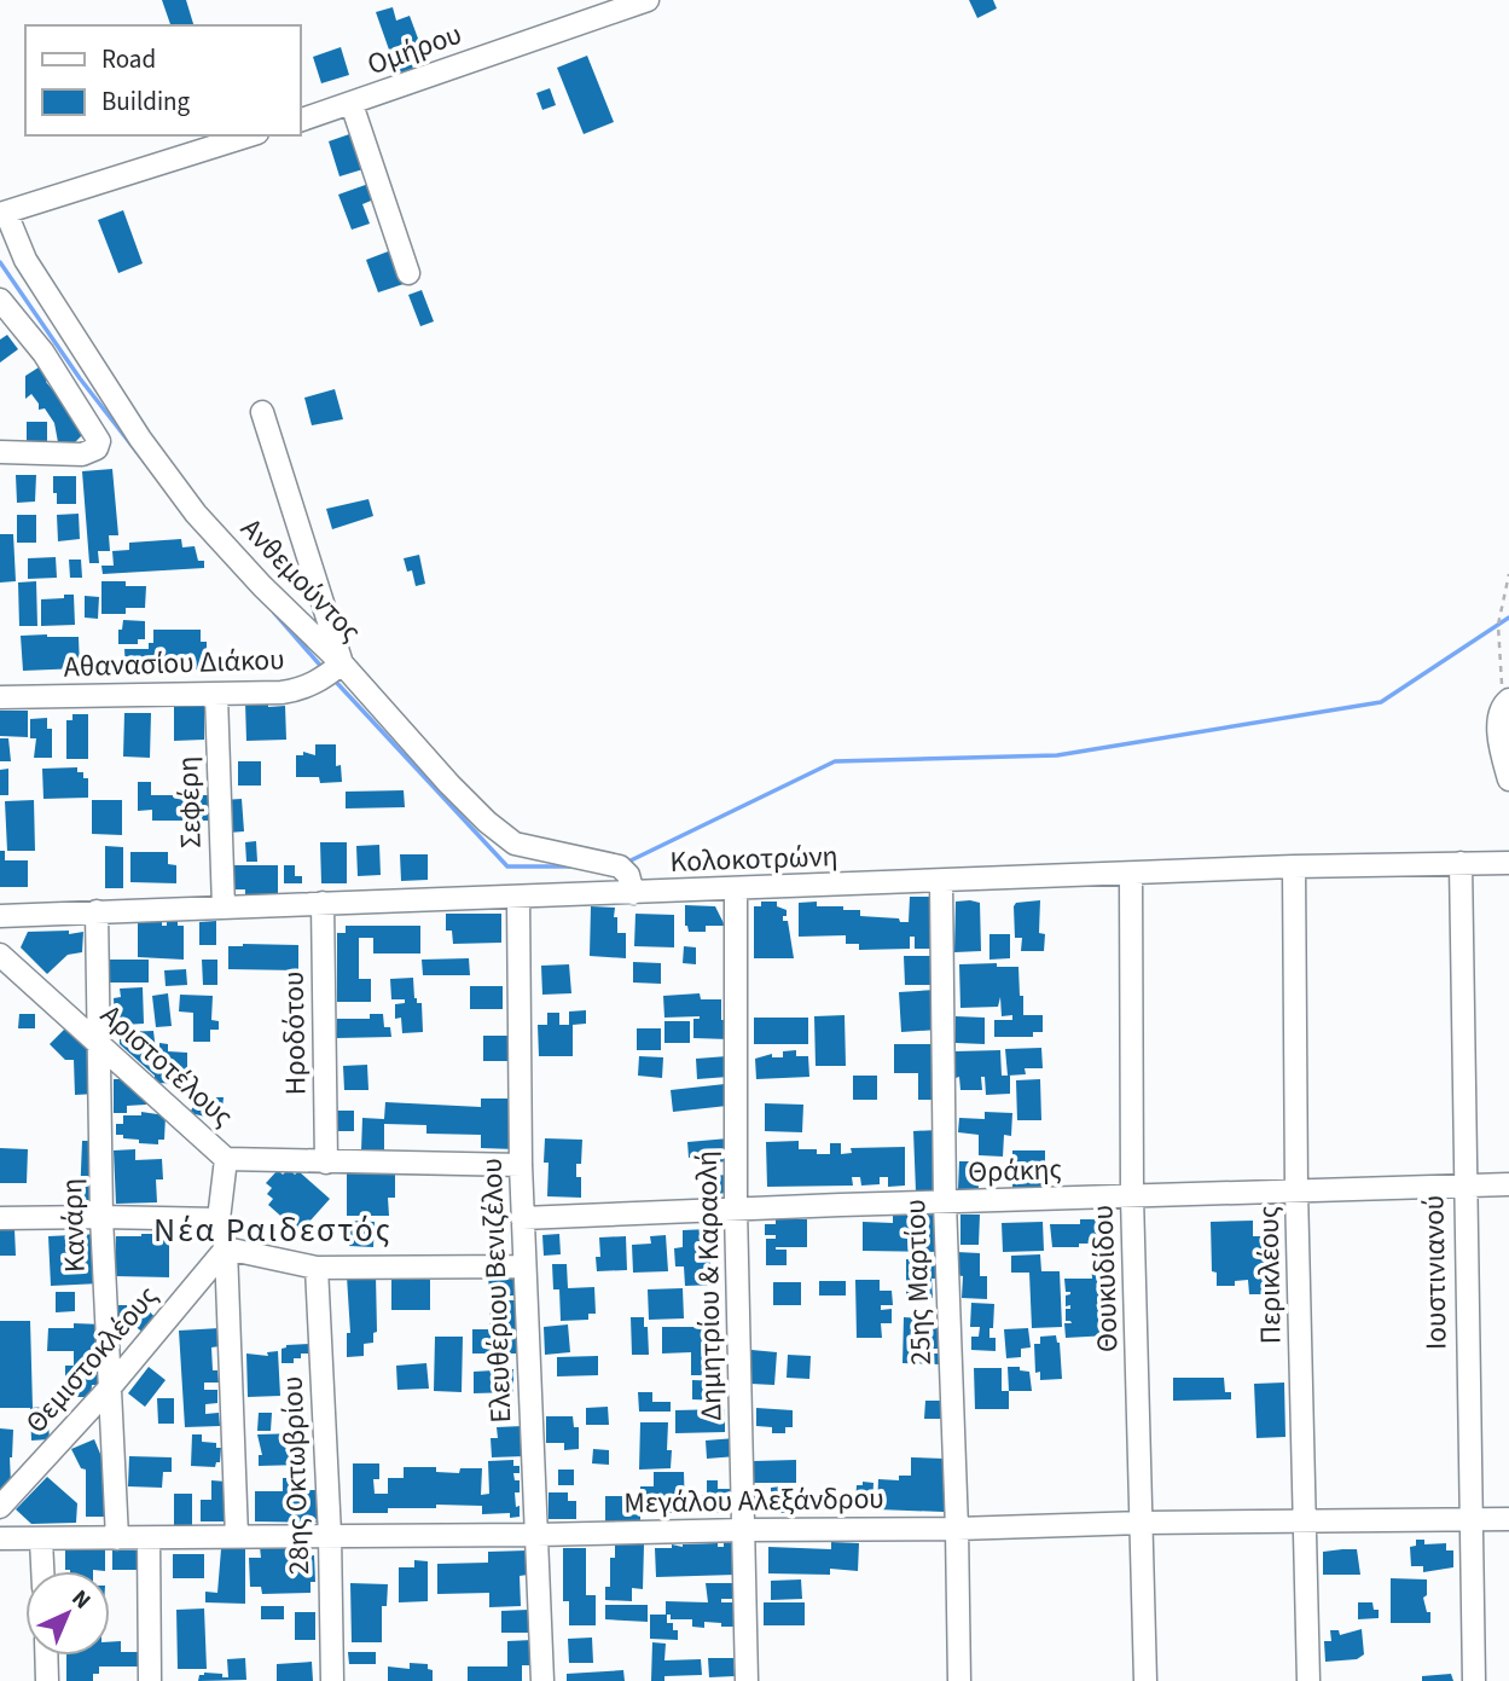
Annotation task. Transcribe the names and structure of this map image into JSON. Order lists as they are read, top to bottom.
{
  "streets": {
    "street": [
      "Ομήρου",
      "Ανθεμούντος",
      "Αθανασίου Διάκου",
      "Σεφέρη",
      "Κολοκοτρώνη",
      "Ηροδότου",
      "Αριστοτέλους",
      "Θράκης",
      "Κανάρη",
      "Ιουστινιανού",
      "Περικλέους",
      "Θουκυδίδου",
      "25ης Μαρτίου",
      "Δημητρίου & Καραολή",
      "Ελευθέριου Βενιζέλου",
      "Θεμιστοκλέους",
      "28ης Οκτωβρίου",
      "Μεγάλου Αλεξάνδρου"
    ]
  },
  "crossings": [
    ["Ανθεμούντος", "Αθανασίου Διάκου"],
    ["Ανθεμούντος", "Κολοκοτρώνη"],
    ["Αθανασίου Διάκου", "Σεφέρη"],
    ["Σεφέρη", "Κολοκοτρώνη"],
    ["Κολοκοτρώνη", "Ηροδότου"],
    ["Κολοκοτρώνη", "Κανάρη"],
    ["Κολοκοτρώνη", "Ιουστινιανού"],
    ["Κολοκοτρώνη", "Περικλέους"],
    ["Κολοκοτρώνη", "Θουκυδίδου"],
    ["Κολοκοτρώνη", "25ης Μαρτίου"],
    ["Κολοκοτρώνη", "Δημητρίου & Καραολή"],
    ["Κολοκοτρώνη", "Ελευθέριου Βενιζέλου"],
    ["Ηροδότου", "Αριστοτέλους"],
    ["Αριστοτέλους", "Κανάρη"],
    ["Αριστοτέλους", "Ελευθέριου Βενιζέλου"],
    ["Θράκης", "Ιουστινιανού"],
    ["Θράκης", "Περικλέους"],
    ["Θράκης", "Θουκυδίδου"],
    ["Θράκης", "25ης Μαρτίου"],
    ["Θράκης", "Δημητρίου & Καραολή"],
    ["Θράκης", "Ελευθέριου Βενιζέλου"],
    ["Κανάρη", "Θεμιστοκλέους"],
    ["Κανάρη", "Μεγάλου Αλεξάνδρου"],
    ["Ιουστινιανού", "Μεγάλου Αλεξάνδρου"],
    ["Περικλέους", "Μεγάλου Αλεξάνδρου"],
    ["Θουκυδίδου", "Μεγάλου Αλεξάνδρου"],
    ["25ης Μαρτίου", "Μεγάλου Αλεξάνδρου"],
    ["Δημητρίου & Καραολή", "Μεγάλου Αλεξάνδρου"],
    ["Ελευθέριου Βενιζέλου", "Μεγάλου Αλεξάνδρου"],
    ["28ης Οκτωβρίου", "Μεγάλου Αλεξάνδρου"]
  ],
  "districts": ["Νέα Ραιδεστός"],
  "legend": ["Road", "Building"],
  "north": "top right"
}
